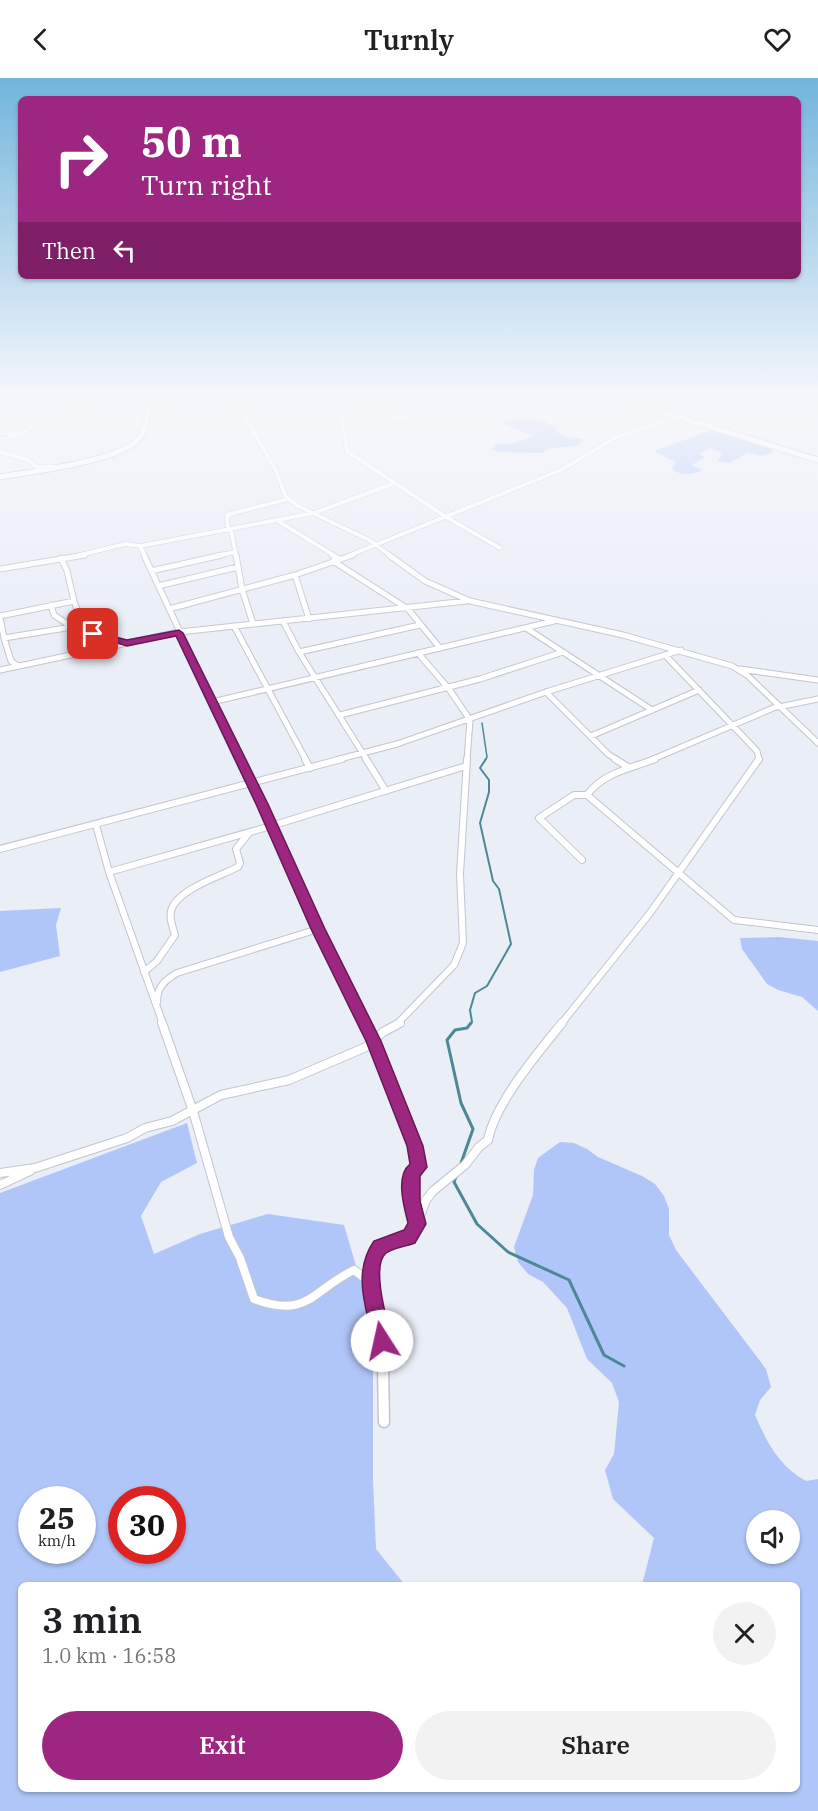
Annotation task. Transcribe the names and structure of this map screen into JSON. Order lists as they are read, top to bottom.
{
  "page": {
    "header": "Turnly",
    "turn": ["50 m", "Turn right"],
    "then": "Then",
    "speed": "25 km/h",
    "limit": "30",
    "heading": ["3 min", "1.0 km · 16:58"],
    "buttons": ["Exit", "Share"]
  }
}
